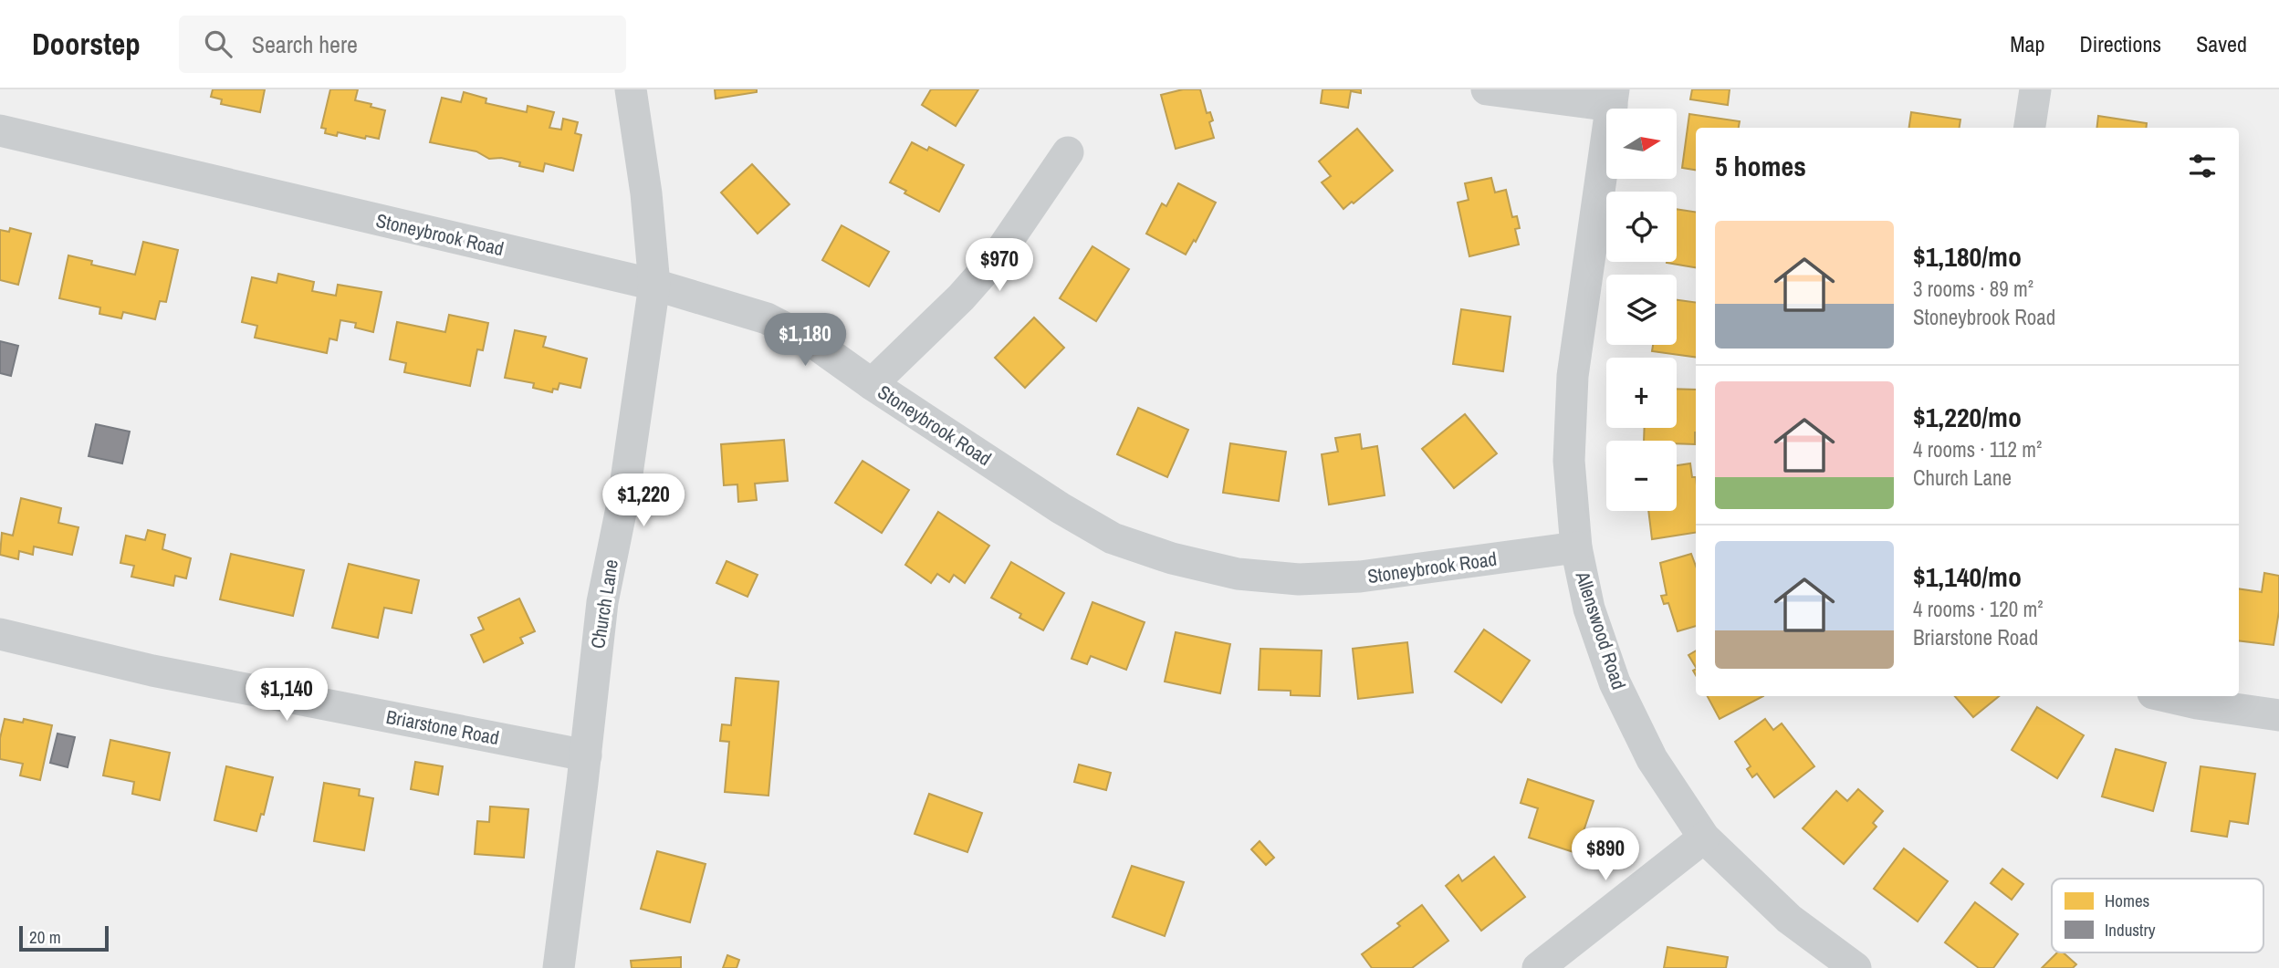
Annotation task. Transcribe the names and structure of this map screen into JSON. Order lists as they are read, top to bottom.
{
  "streets": {
    "street": [
      "Stoneybrook Road",
      "Church Lane",
      "Allenswood Road",
      "Briarstone Road"
    ]
  },
  "crossings": [
    ["Stoneybrook Road", "Church Lane"],
    ["Stoneybrook Road", "Allenswood Road"],
    ["Church Lane", "Briarstone Road"]
  ],
  "legend": ["Homes", "Industry"],
  "scale_bar": "20 m",
  "north": "right",
  "page": {
    "header": "Doorstep",
    "search": "Search here",
    "nav": ["Map", "Directions", "Saved"],
    "map_buttons": ["+", "−"],
    "heading": "5 homes",
    "list": [
      {
        "name": "$1,180/mo",
        "note": "3 rooms · 89 m² · Stoneybrook Road"
      },
      {
        "name": "$1,220/mo",
        "note": "4 rooms · 112 m² · Church Lane"
      },
      {
        "name": "$1,140/mo",
        "note": "4 rooms · 120 m² · Briarstone Road"
      }
    ],
    "price": [
      "$970",
      "$1,180",
      "$1,220",
      "$1,140",
      "$890"
    ],
    "scale": "20 m"
  }
}
